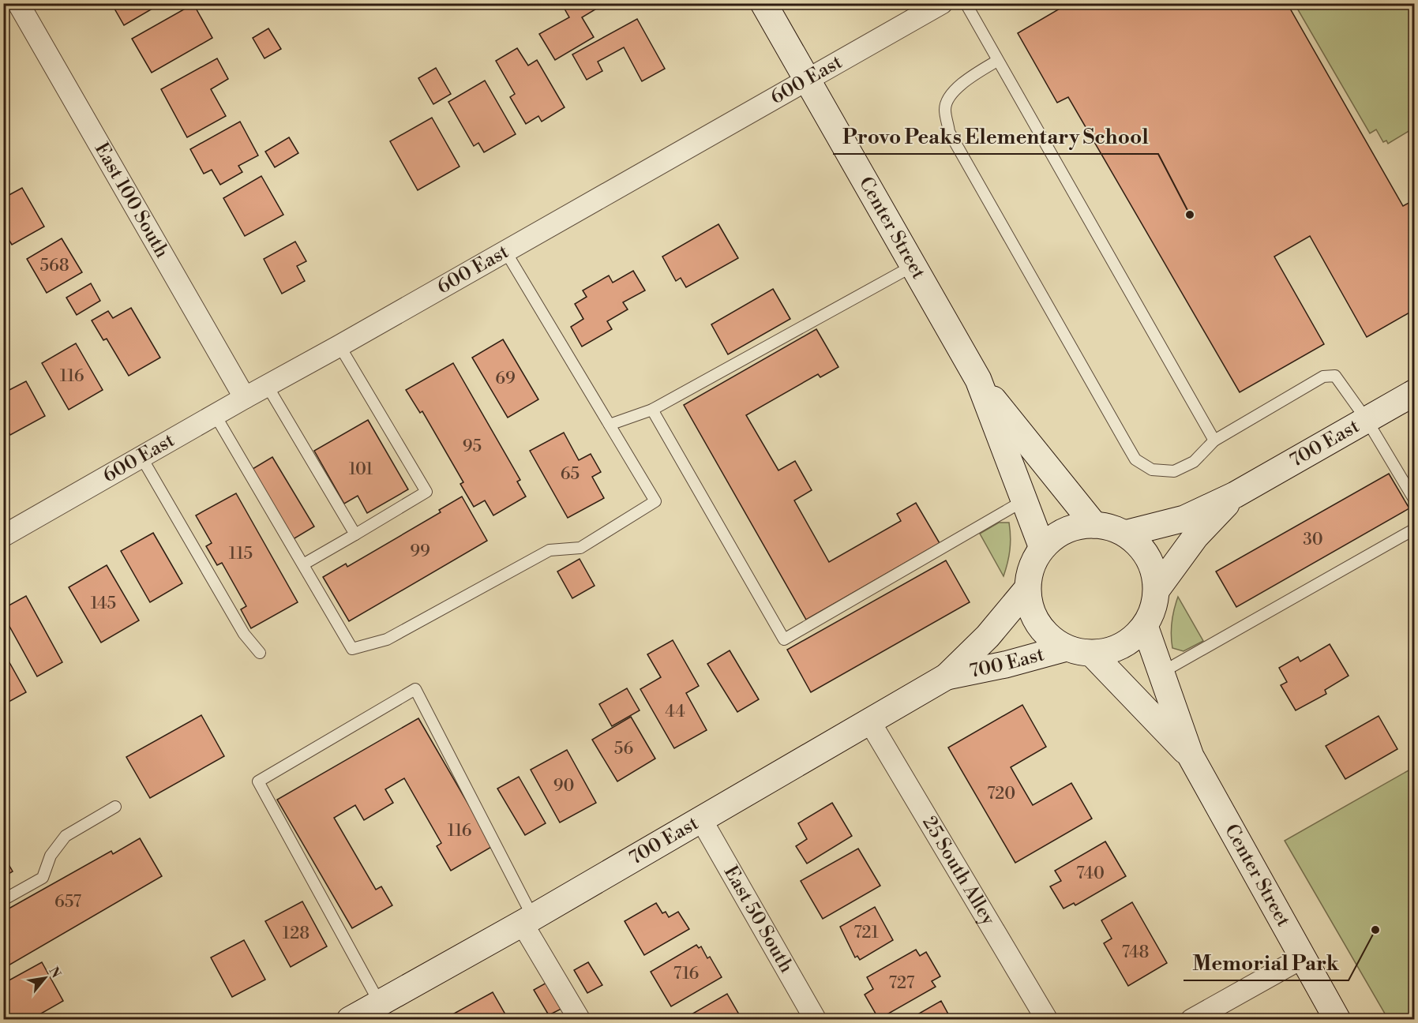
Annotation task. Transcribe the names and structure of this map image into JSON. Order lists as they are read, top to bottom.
{
  "streets": {
    "street": [
      "600 East",
      "East 100 South",
      "Center Street",
      "700 East",
      "25 South Alley",
      "East 50 South"
    ]
  },
  "crossings": [
    ["600 East", "East 100 South"],
    ["600 East", "Center Street"],
    ["Center Street", "700 East"],
    ["700 East", "25 South Alley"],
    ["700 East", "East 50 South"]
  ],
  "places": ["Provo Peaks Elementary School", "Memorial Park"],
  "house_numbers": [
    "568",
    "116",
    "69",
    "95",
    "101",
    "65",
    "30",
    "99",
    "115",
    "145",
    "44",
    "56",
    "90",
    "720",
    "116",
    "740",
    "657",
    "721",
    "128",
    "748",
    "716",
    "727"
  ],
  "north": "top right"
}
